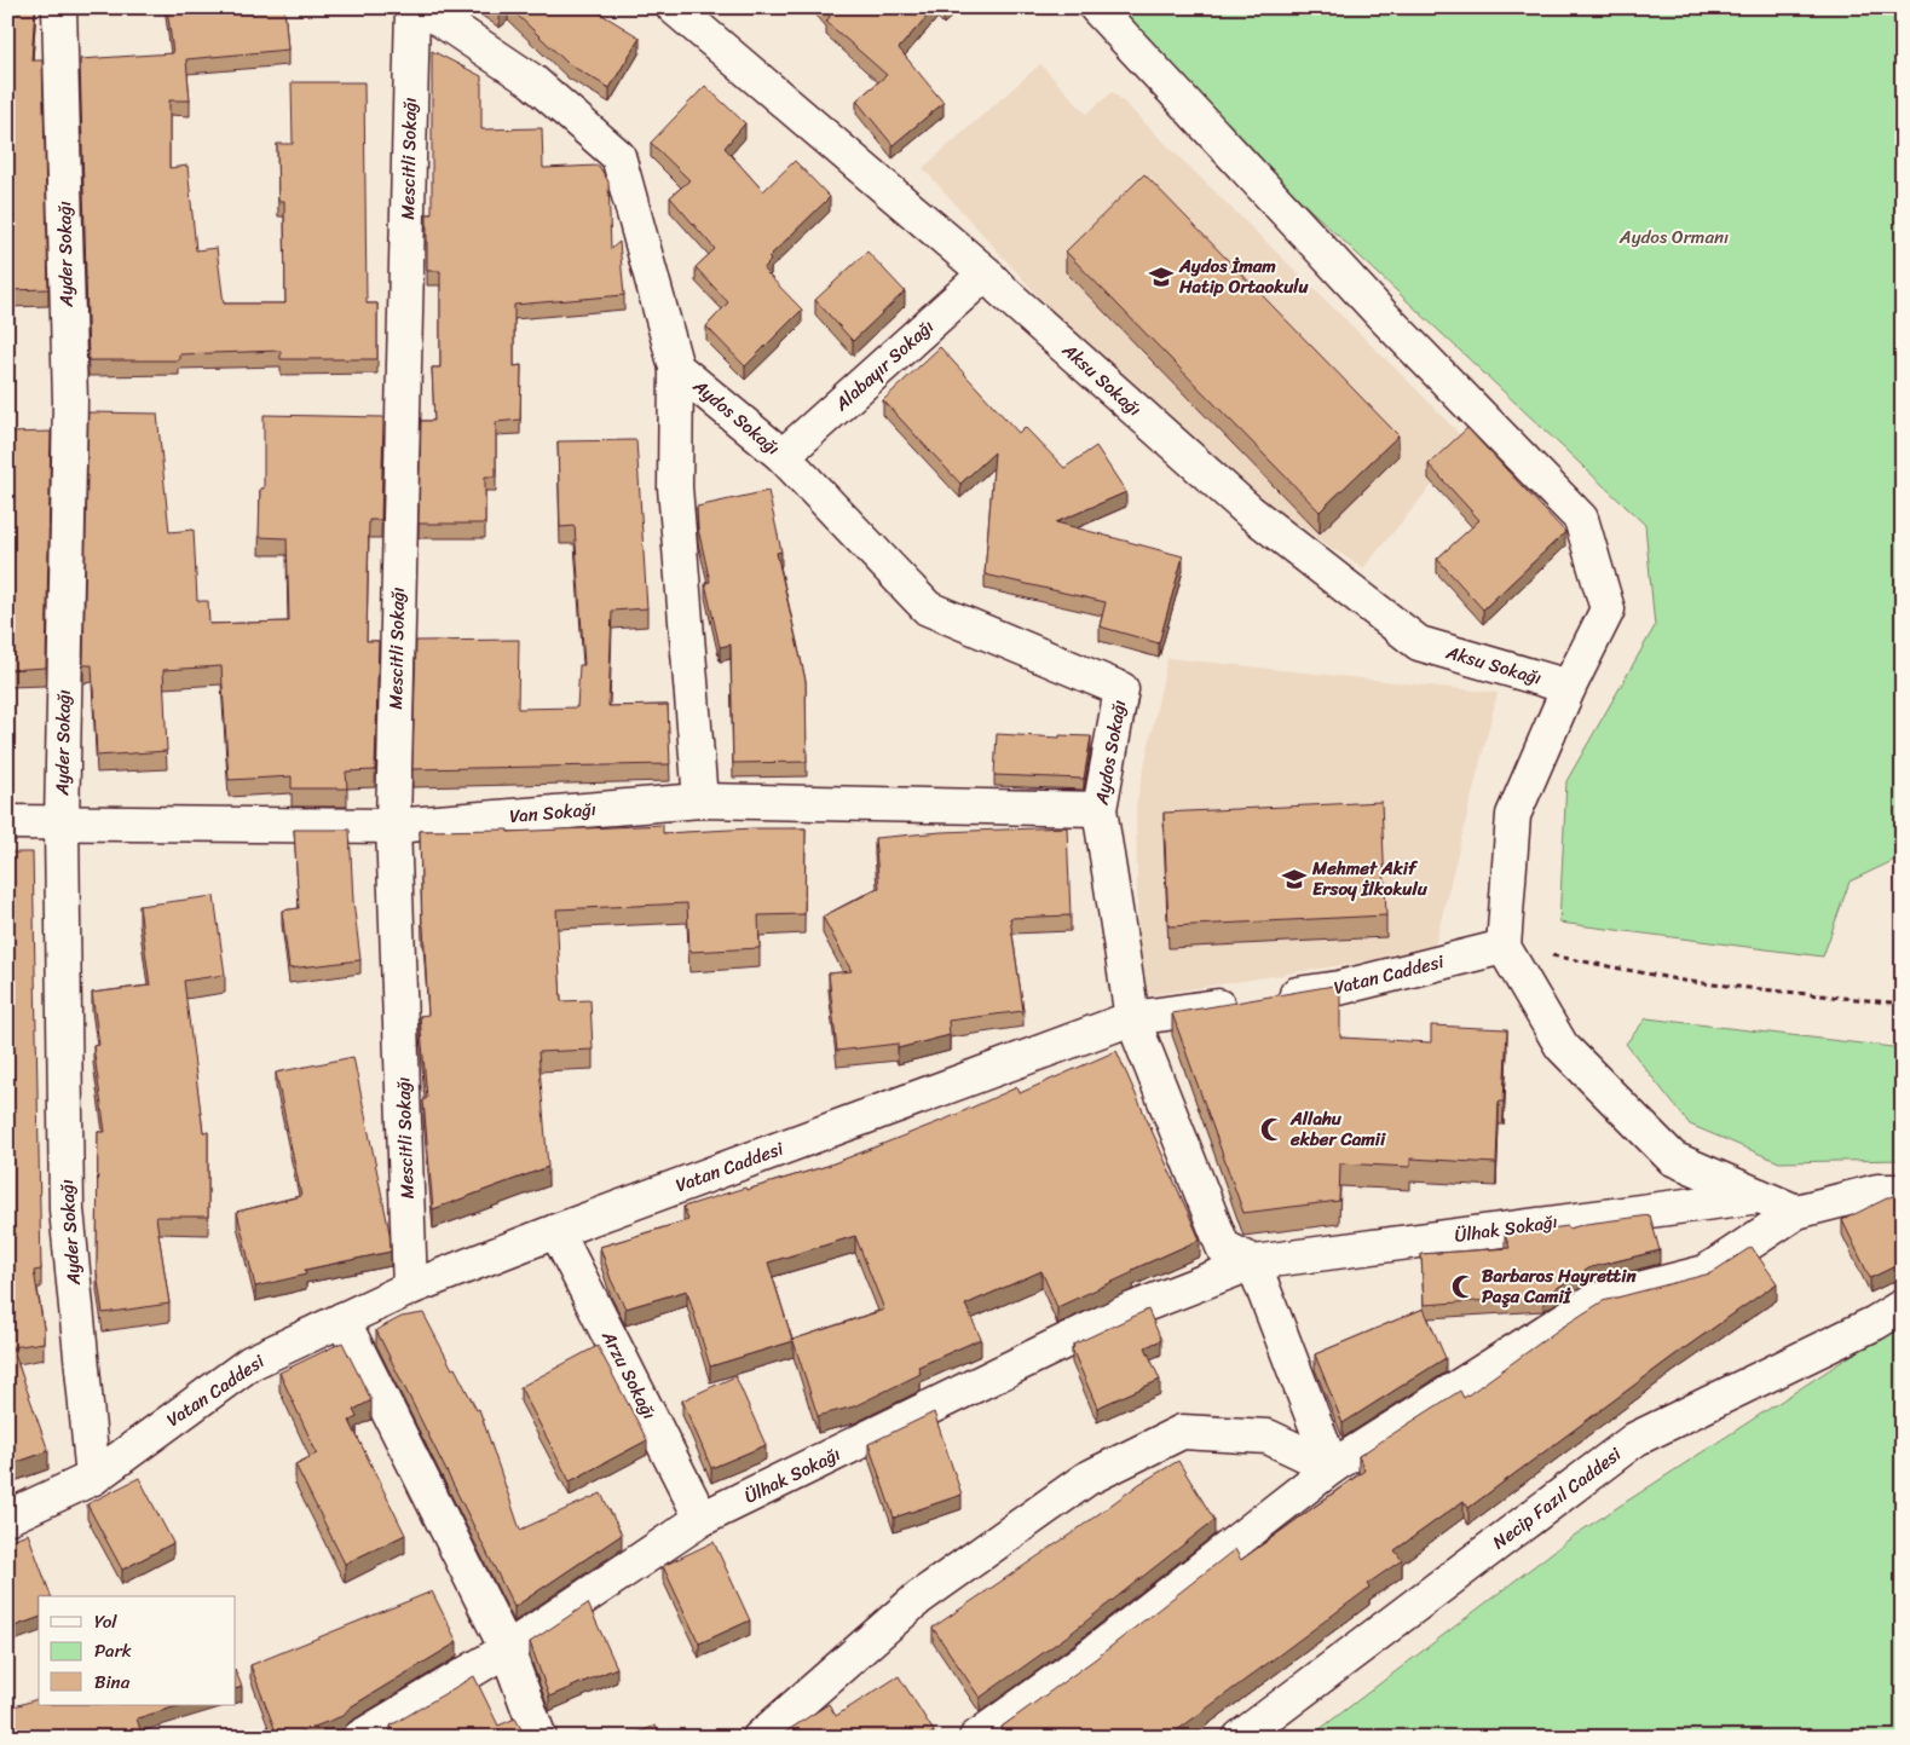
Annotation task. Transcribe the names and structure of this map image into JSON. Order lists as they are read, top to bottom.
{
  "streets": {
    "street": [
      "Mescitli Sokağı",
      "Ayder Sokağı",
      "Alabayır Sokağı",
      "Aksu Sokağı",
      "Aydos Sokağı",
      "Van Sokağı",
      "Vatan Caddesi",
      "Ülhak Sokağı",
      "Arzu Sokağı",
      "Necip Fazıl Caddesi"
    ]
  },
  "crossings": [
    ["Mescitli Sokağı", "Van Sokağı"],
    ["Mescitli Sokağı", "Vatan Caddesi"],
    ["Ayder Sokağı", "Van Sokağı"],
    ["Ayder Sokağı", "Vatan Caddesi"],
    ["Alabayır Sokağı", "Aksu Sokağı"],
    ["Alabayır Sokağı", "Aydos Sokağı"],
    ["Aydos Sokağı", "Van Sokağı"],
    ["Aydos Sokağı", "Vatan Caddesi"],
    ["Aydos Sokağı", "Ülhak Sokağı"],
    ["Vatan Caddesi", "Arzu Sokağı"],
    ["Ülhak Sokağı", "Arzu Sokağı"]
  ],
  "parks": ["Aydos Ormanı"],
  "places": {
    "school or university": ["Aydos İmam Hatip Ortaokulu", "Mehmet Akif Ersoy İlkokulu"],
    "mosque": ["Allahu ekber Camii", "Barbaros Hayrettin Paşa Camiİ"]
  },
  "legend": ["Yol", "Park", "Bina"]
}
